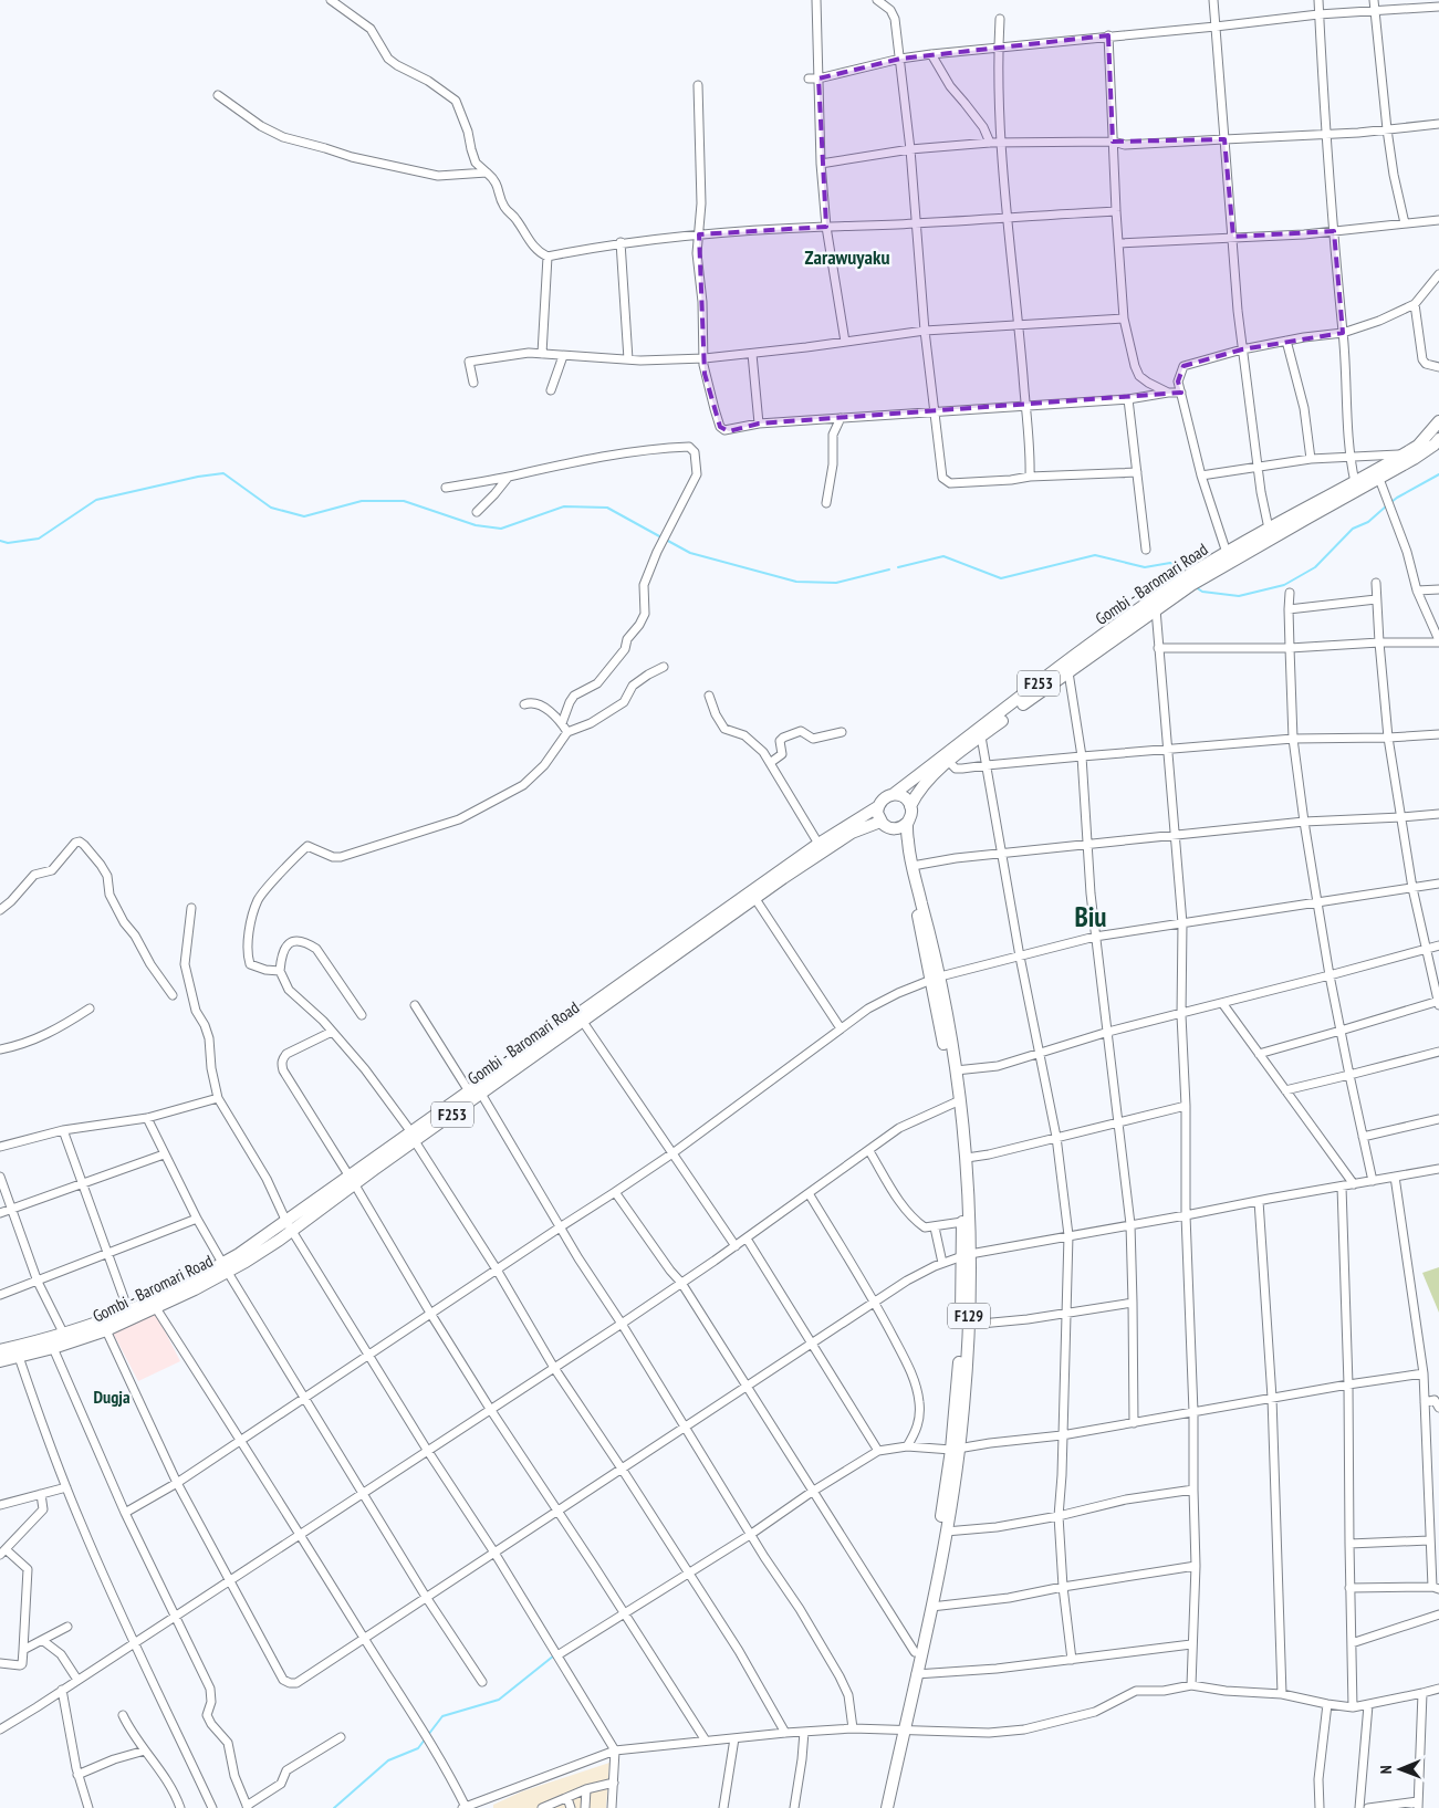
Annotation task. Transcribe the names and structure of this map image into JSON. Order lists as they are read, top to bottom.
{
  "streets": {
    "main road": ["Gombi - Baromari Road", "F253", "F129"]
  },
  "crossings": [
    ["Gombi - Baromari Road", "F253"],
    ["Gombi - Baromari Road", "F129"],
    ["F253", "F129"]
  ],
  "districts": ["Zarawuyaku", "Biu", "Dugja"],
  "north": "left"
}
